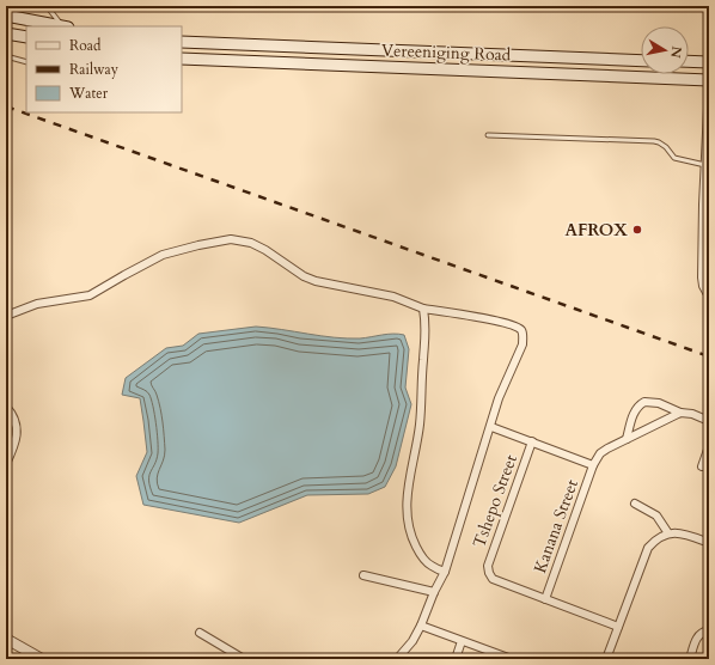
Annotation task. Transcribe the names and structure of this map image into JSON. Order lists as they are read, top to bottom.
{
  "streets": {
    "main road": ["Vereeniging Road"],
    "street": ["Tshepo Street", "Kanana Street"]
  },
  "crossings": [
    ["Tshepo Street", "Kanana Street"]
  ],
  "places": ["AFROX"],
  "legend": ["Road", "Railway", "Water"],
  "north": "right"
}
